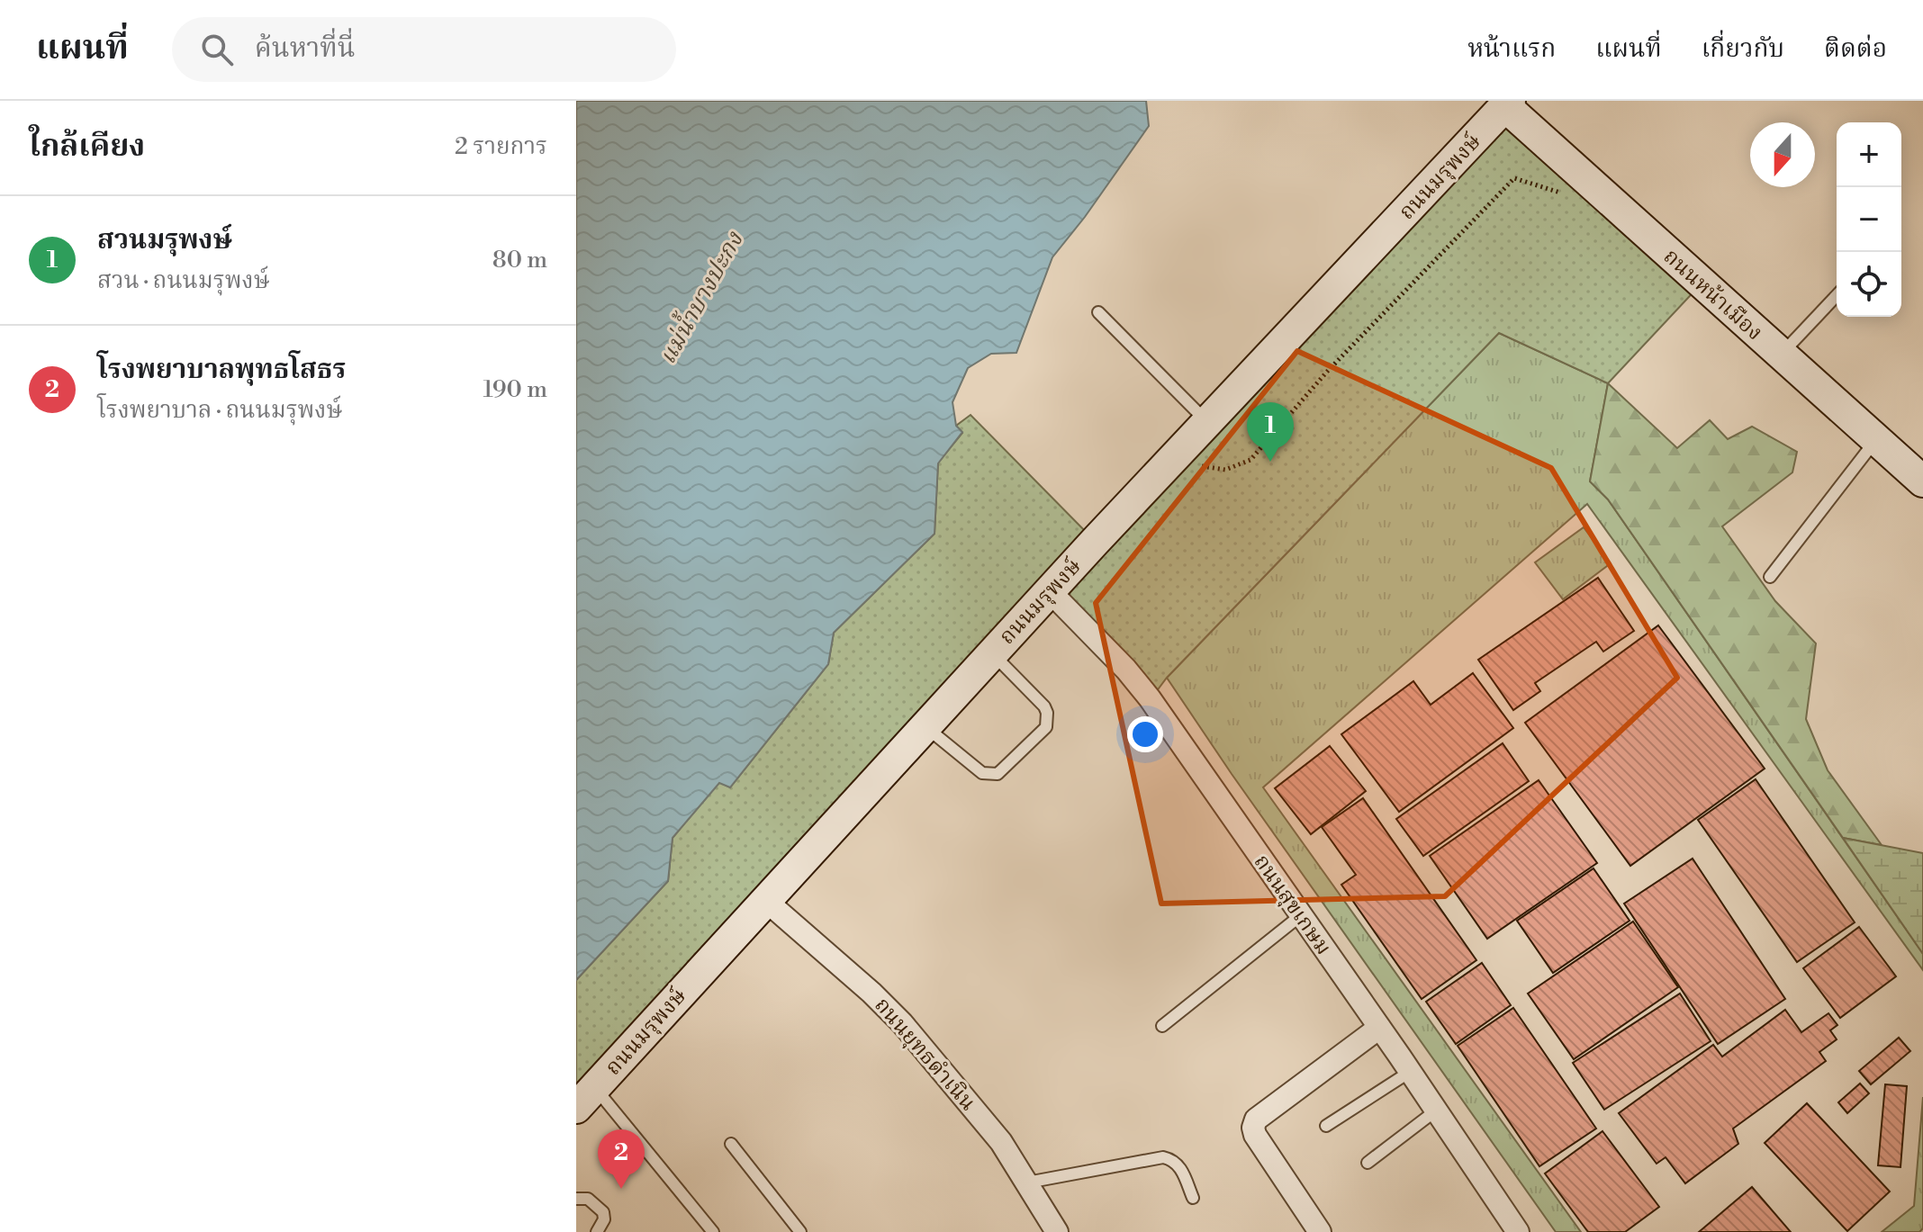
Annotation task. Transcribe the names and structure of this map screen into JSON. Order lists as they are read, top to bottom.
{
  "streets": {
    "main road": ["ถนนมรุพงษ์", "ถนนหน้าเมือง"],
    "street": ["ถนนสุขเกษม", "ถนนยุทธดำเนิน"]
  },
  "crossings": [
    ["ถนนมรุพงษ์", "ถนนหน้าเมือง"],
    ["ถนนมรุพงษ์", "ถนนสุขเกษม"],
    ["ถนนมรุพงษ์", "ถนนยุทธดำเนิน"]
  ],
  "water": ["แม่น้ำบางปะกง"],
  "north": "bottom",
  "page": {
    "header": "แผนที่",
    "search": "ค้นหาที่นี่",
    "nav": [
      "หน้าแรก",
      "แผนที่",
      "เกี่ยวกับ",
      "ติดต่อ"
    ],
    "heading": ["ใกล้เคียง", "2 รายการ"],
    "map_buttons": ["+", "−"],
    "list": [
      {
        "mark": "1",
        "name": "สวนมรุพงษ์",
        "note": "สวน · ถนนมรุพงษ์",
        "value": "80 m"
      },
      {
        "mark": "2",
        "name": "โรงพยาบาลพุทธโสธร",
        "note": "โรงพยาบาล · ถนนมรุพงษ์",
        "value": "190 m"
      }
    ],
    "pins": ["1", "2"]
  }
}
